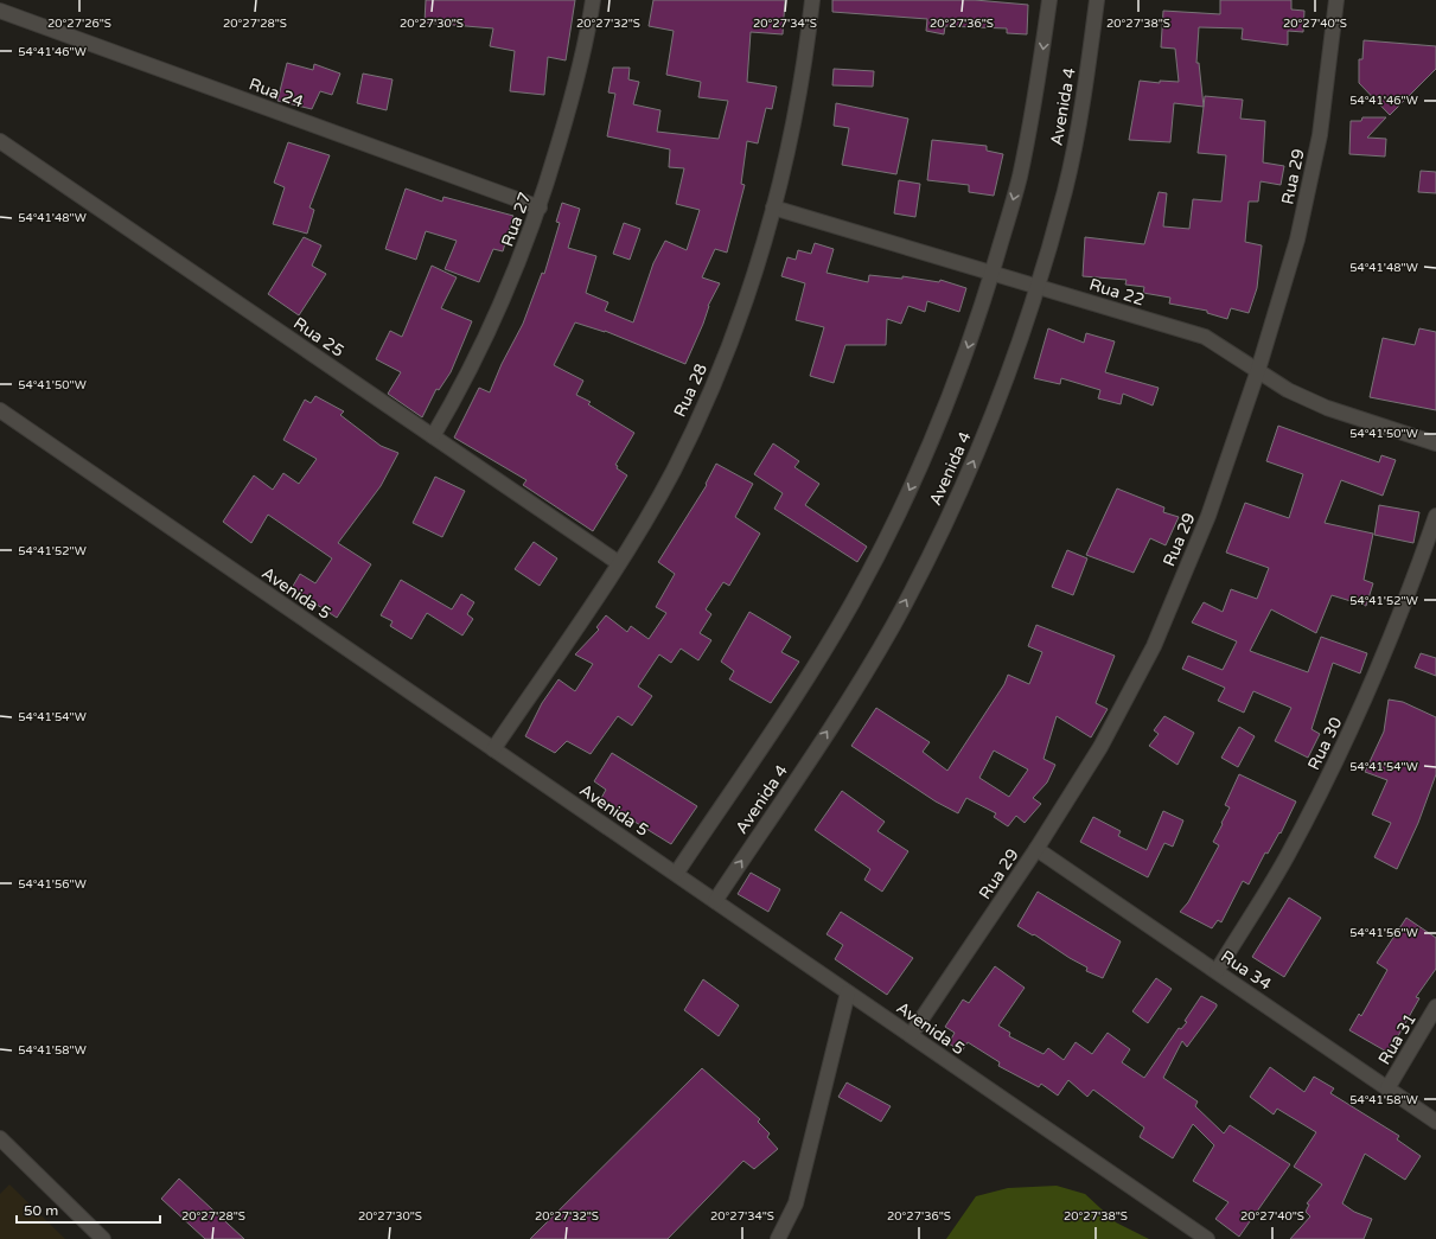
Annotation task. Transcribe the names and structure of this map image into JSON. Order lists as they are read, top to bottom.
{
  "streets": {
    "street": [
      "Rua 24",
      "Avenida 4",
      "Rua 29",
      "Rua 27",
      "Rua 22",
      "Rua 25",
      "Rua 28",
      "Avenida 5",
      "Rua 30",
      "Rua 34",
      "Rua 31"
    ]
  },
  "crossings": [
    ["Rua 24", "Rua 27"],
    ["Avenida 4", "Rua 22"],
    ["Avenida 4", "Avenida 5"],
    ["Rua 29", "Rua 22"],
    ["Rua 29", "Avenida 5"],
    ["Rua 29", "Rua 34"],
    ["Rua 27", "Rua 25"],
    ["Rua 22", "Rua 28"],
    ["Rua 25", "Rua 28"],
    ["Rua 28", "Avenida 5"],
    ["Rua 30", "Rua 34"],
    ["Rua 34", "Rua 31"]
  ],
  "scale_bar": "50 m",
  "coordinates": [
    "20°27'26\"S",
    "20°27'28\"S",
    "20°27'30\"S",
    "20°27'32\"S",
    "20°27'34\"S",
    "20°27'36\"S",
    "20°27'38\"S",
    "20°27'40\"S",
    "54°41'46\"W",
    "54°41'48\"W",
    "54°41'50\"W",
    "54°41'52\"W",
    "54°41'54\"W",
    "54°41'56\"W",
    "54°41'58\"W"
  ]
}
